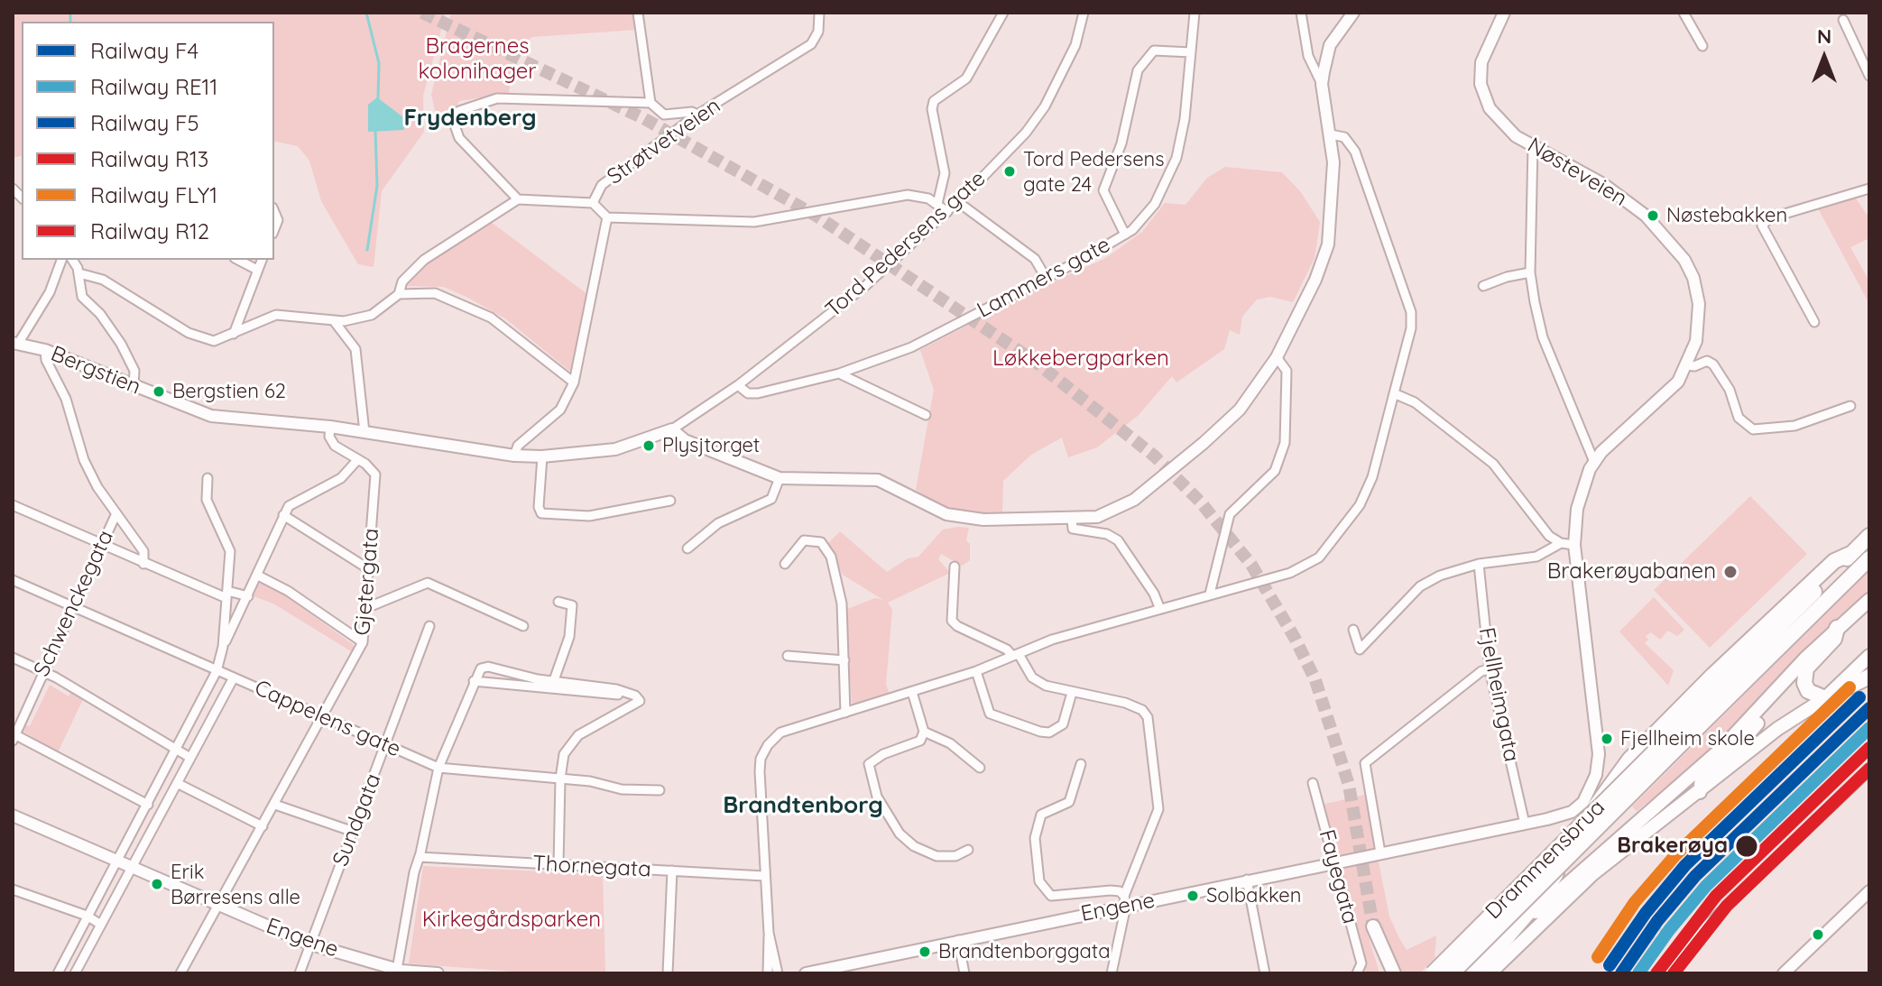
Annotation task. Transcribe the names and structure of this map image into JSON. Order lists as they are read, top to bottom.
{
  "streets": {
    "highway": ["Drammensbrua"],
    "main road": ["Nøsteveien", "Bergstien", "Engene"],
    "street": [
      "Strøtvetveien",
      "Tord Pedersens gate",
      "Lammers gate",
      "Gjetergata",
      "Schwenckegata",
      "Fjellheimgata",
      "Cappelens gate",
      "Sundgata",
      "Thornegata",
      "Fayegata"
    ]
  },
  "crossings": [
    ["Strøtvetveien", "Bergstien"],
    ["Nøsteveien", "Fjellheimgata"],
    ["Nøsteveien", "Engene"],
    ["Tord Pedersens gate", "Lammers gate"],
    ["Tord Pedersens gate", "Bergstien"],
    ["Bergstien", "Gjetergata"],
    ["Bergstien", "Schwenckegata"],
    ["Gjetergata", "Cappelens gate"],
    ["Gjetergata", "Engene"],
    ["Schwenckegata", "Cappelens gate"],
    ["Fjellheimgata", "Engene"],
    ["Cappelens gate", "Sundgata"],
    ["Sundgata", "Engene"],
    ["Fayegata", "Engene"]
  ],
  "districts": ["Frydenberg", "Brandtenborg"],
  "parks": ["Bragernes kolonihager", "Løkkebergparken", "Kirkegårdsparken"],
  "places": [
    "Tord Pedersens gate 24",
    "Nøstebakken",
    "Bergstien 62",
    "Plysjtorget",
    "Brakerøyabanen",
    "Fjellheim skole",
    "Brakerøya",
    "Erik Børresens alle",
    "Solbakken",
    "Brandtenborggata"
  ],
  "lines": [
    "rail line FLY1",
    "rail line F5",
    "rail line F4",
    "rail line RE11",
    "rail line R13",
    "rail line R12"
  ],
  "legend": [
    "Railway F4",
    "Railway RE11",
    "Railway F5",
    "Railway R13",
    "Railway FLY1",
    "Railway R12"
  ],
  "north": "top"
}
